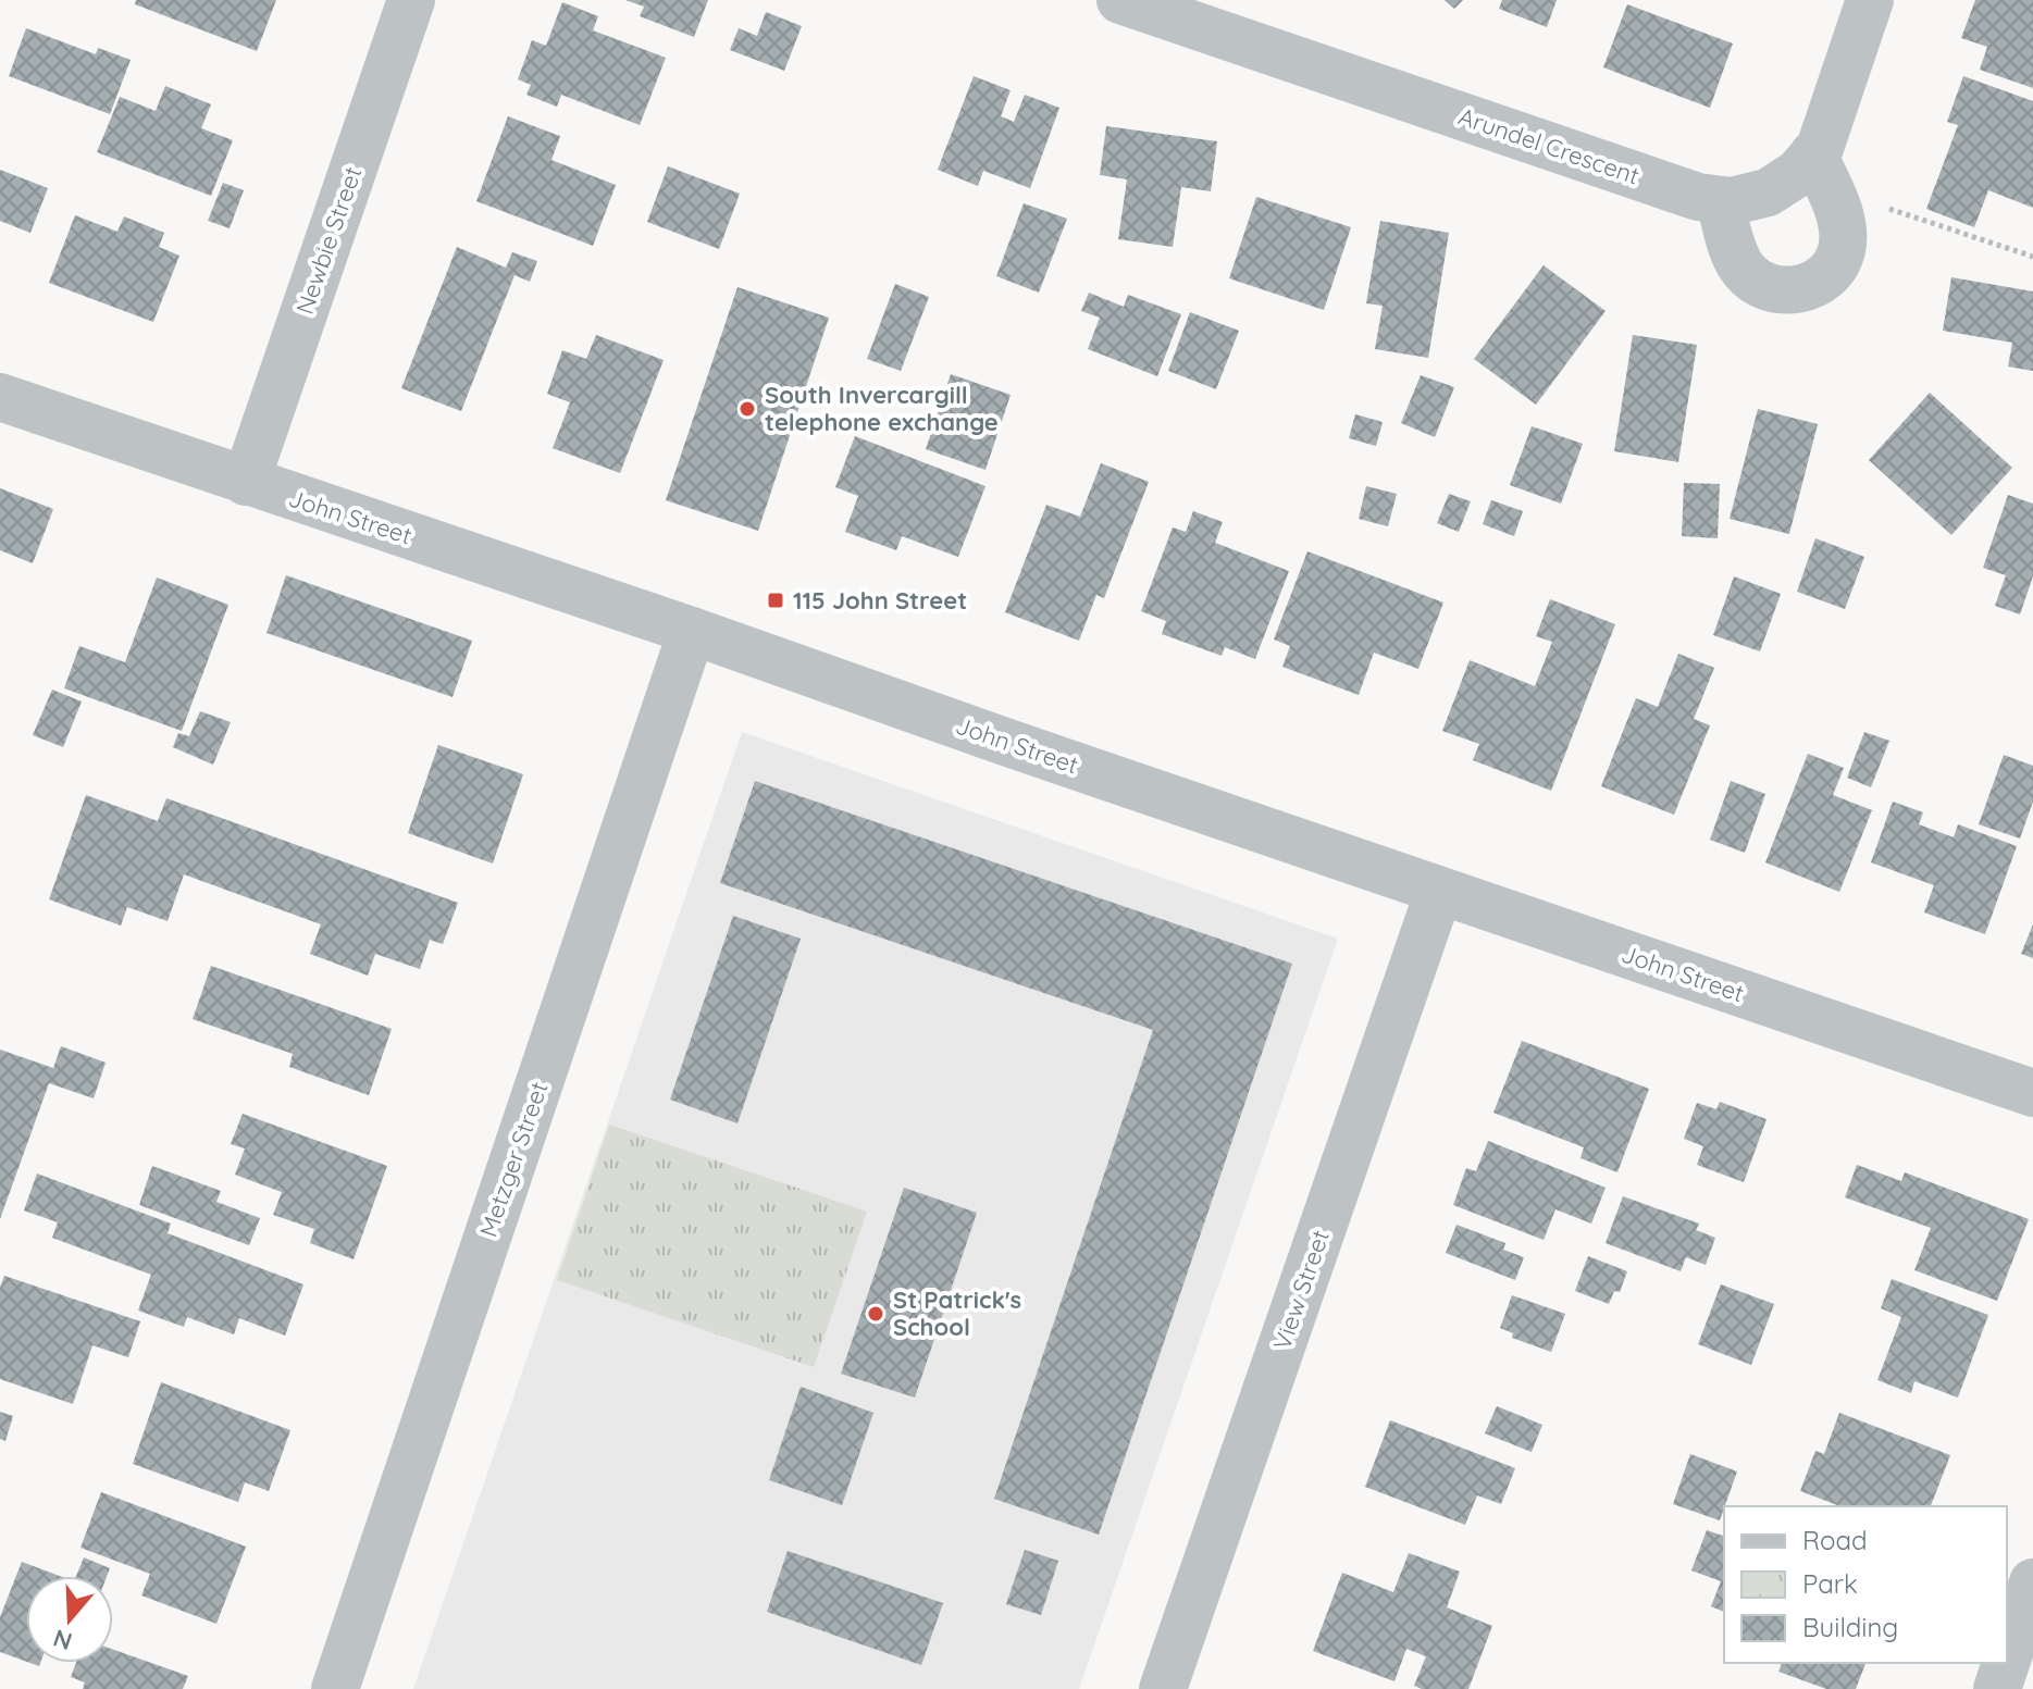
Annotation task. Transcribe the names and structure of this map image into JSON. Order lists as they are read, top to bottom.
{
  "streets": {
    "street": [
      "Arundel Crescent",
      "Newbie Street",
      "John Street",
      "Metzger Street",
      "View Street"
    ]
  },
  "crossings": [
    ["Newbie Street", "John Street"],
    ["John Street", "Metzger Street"],
    ["John Street", "View Street"]
  ],
  "places": {
    "other": ["South Invercargill telephone exchange", "St Patrick's School"],
    "transit": ["115 John Street"]
  },
  "legend": ["Road", "Park", "Building"],
  "north": "bottom"
}
